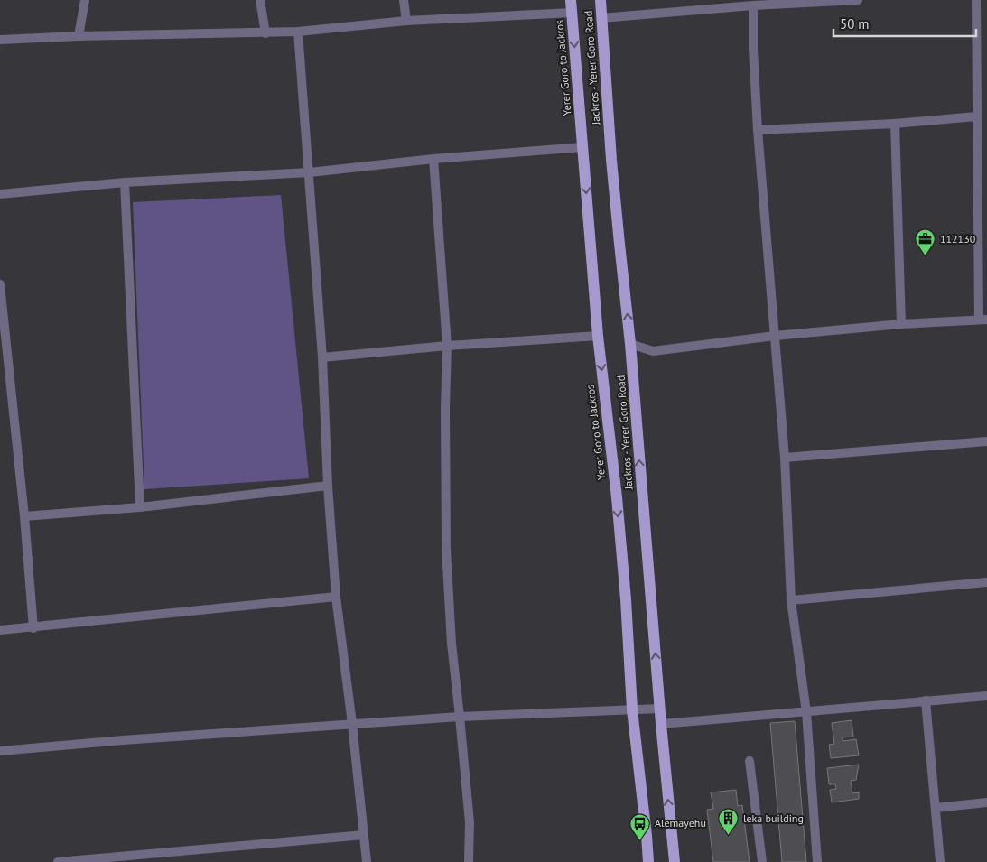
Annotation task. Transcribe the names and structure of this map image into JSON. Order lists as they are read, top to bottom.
{
  "streets": {
    "main road": ["Yerer Goro to Jackros", "Jackros - Yerer Goro Road"]
  },
  "one_way": ["Yerer Goro to Jackros", "Jackros - Yerer Goro Road"],
  "places": {
    "office": ["112130"],
    "building": ["leka building"],
    "bus stop": ["Alemayehu"]
  },
  "scale_bar": "50 m"
}
